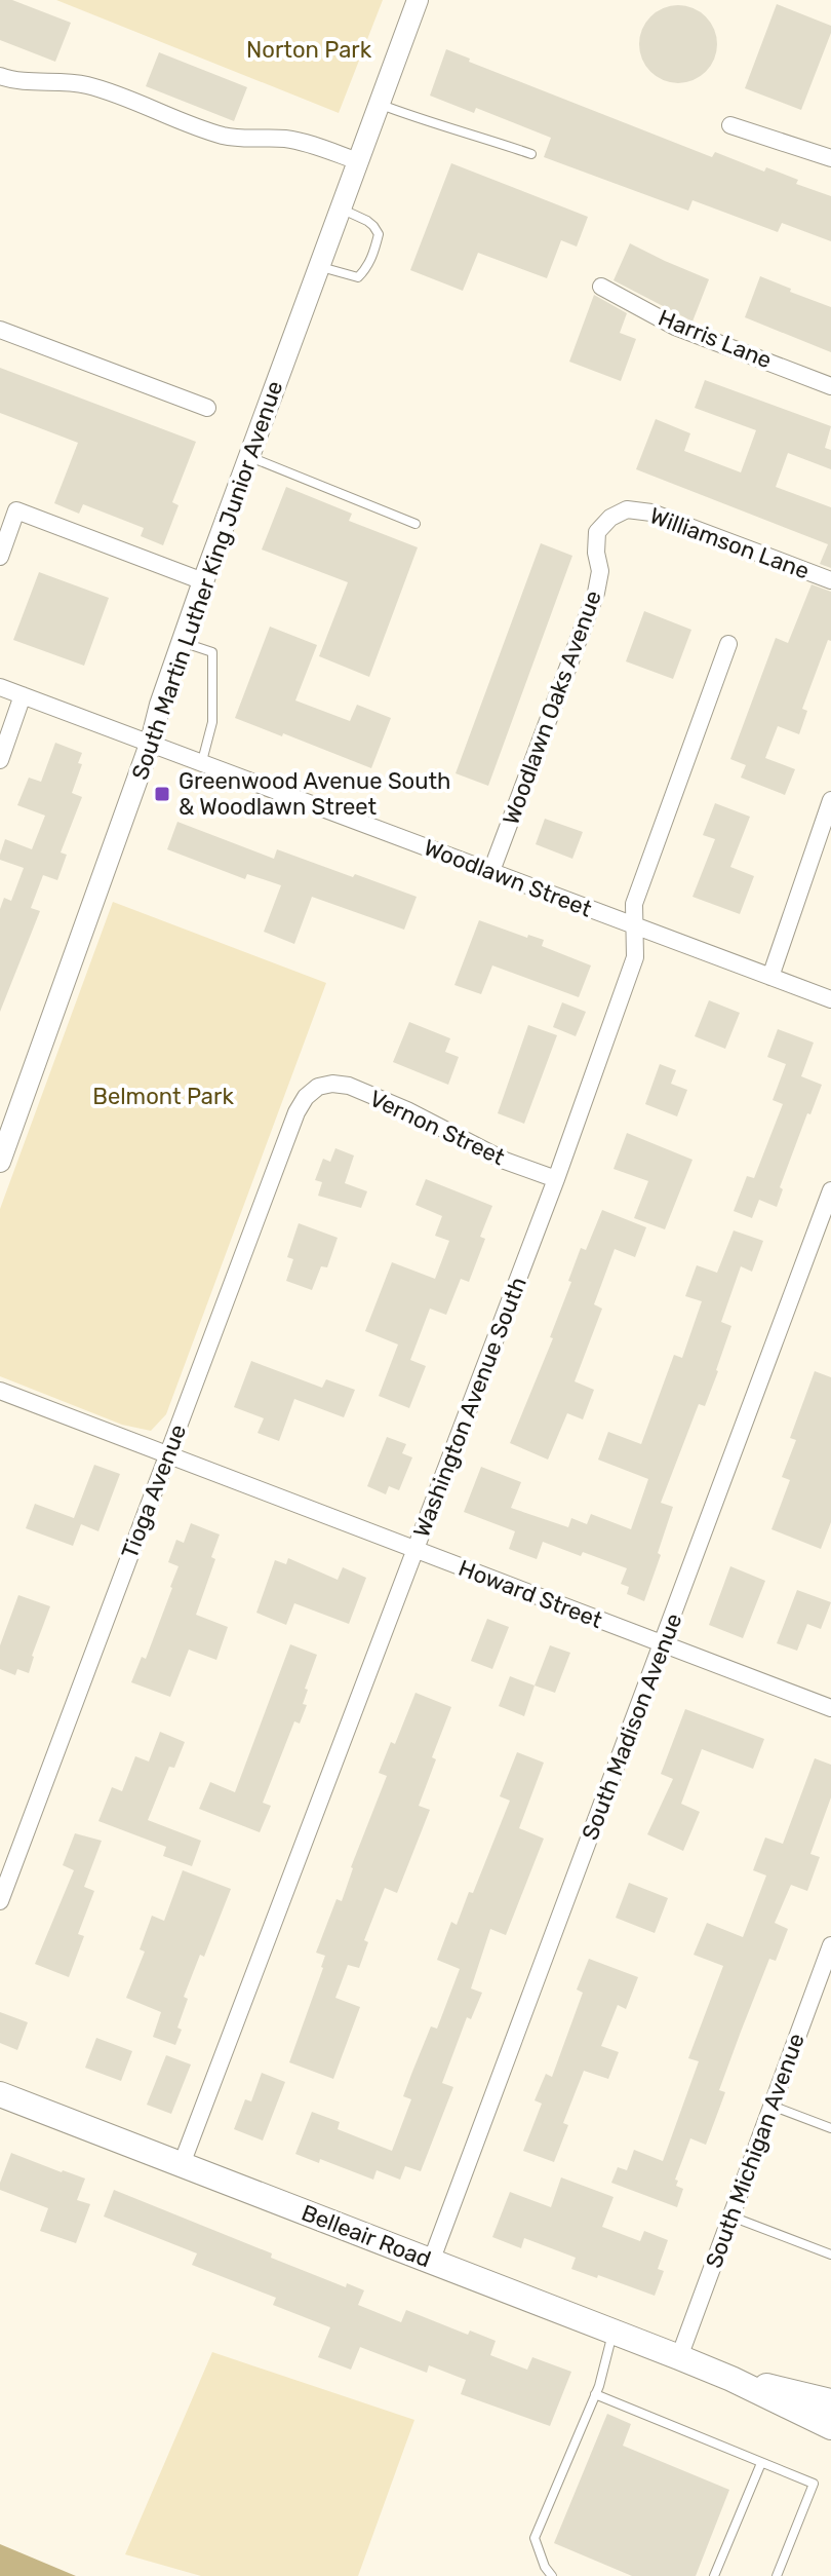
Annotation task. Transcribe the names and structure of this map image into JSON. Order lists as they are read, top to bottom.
{
  "streets": {
    "main road": ["Belleair Road"],
    "street": [
      "Harris Lane",
      "Williamson Lane",
      "South Martin Luther King Junior Avenue",
      "Woodlawn Oaks Avenue",
      "Woodlawn Street",
      "Vernon Street",
      "Washington Avenue South",
      "Tioga Avenue",
      "Howard Street",
      "South Madison Avenue",
      "South Michigan Avenue"
    ]
  },
  "crossings": [
    ["Williamson Lane", "Woodlawn Oaks Avenue"],
    ["South Martin Luther King Junior Avenue", "Woodlawn Street"],
    ["Woodlawn Oaks Avenue", "Woodlawn Street"],
    ["Woodlawn Street", "Washington Avenue South"],
    ["Vernon Street", "Washington Avenue South"],
    ["Vernon Street", "Tioga Avenue"],
    ["Washington Avenue South", "Howard Street"],
    ["Washington Avenue South", "Belleair Road"],
    ["Tioga Avenue", "Howard Street"],
    ["Howard Street", "South Madison Avenue"],
    ["South Madison Avenue", "Belleair Road"],
    ["South Michigan Avenue", "Belleair Road"]
  ],
  "parks": ["Norton Park", "Belmont Park"],
  "places": {
    "transit": ["Greenwood Avenue South & Woodlawn Street"]
  }
}
